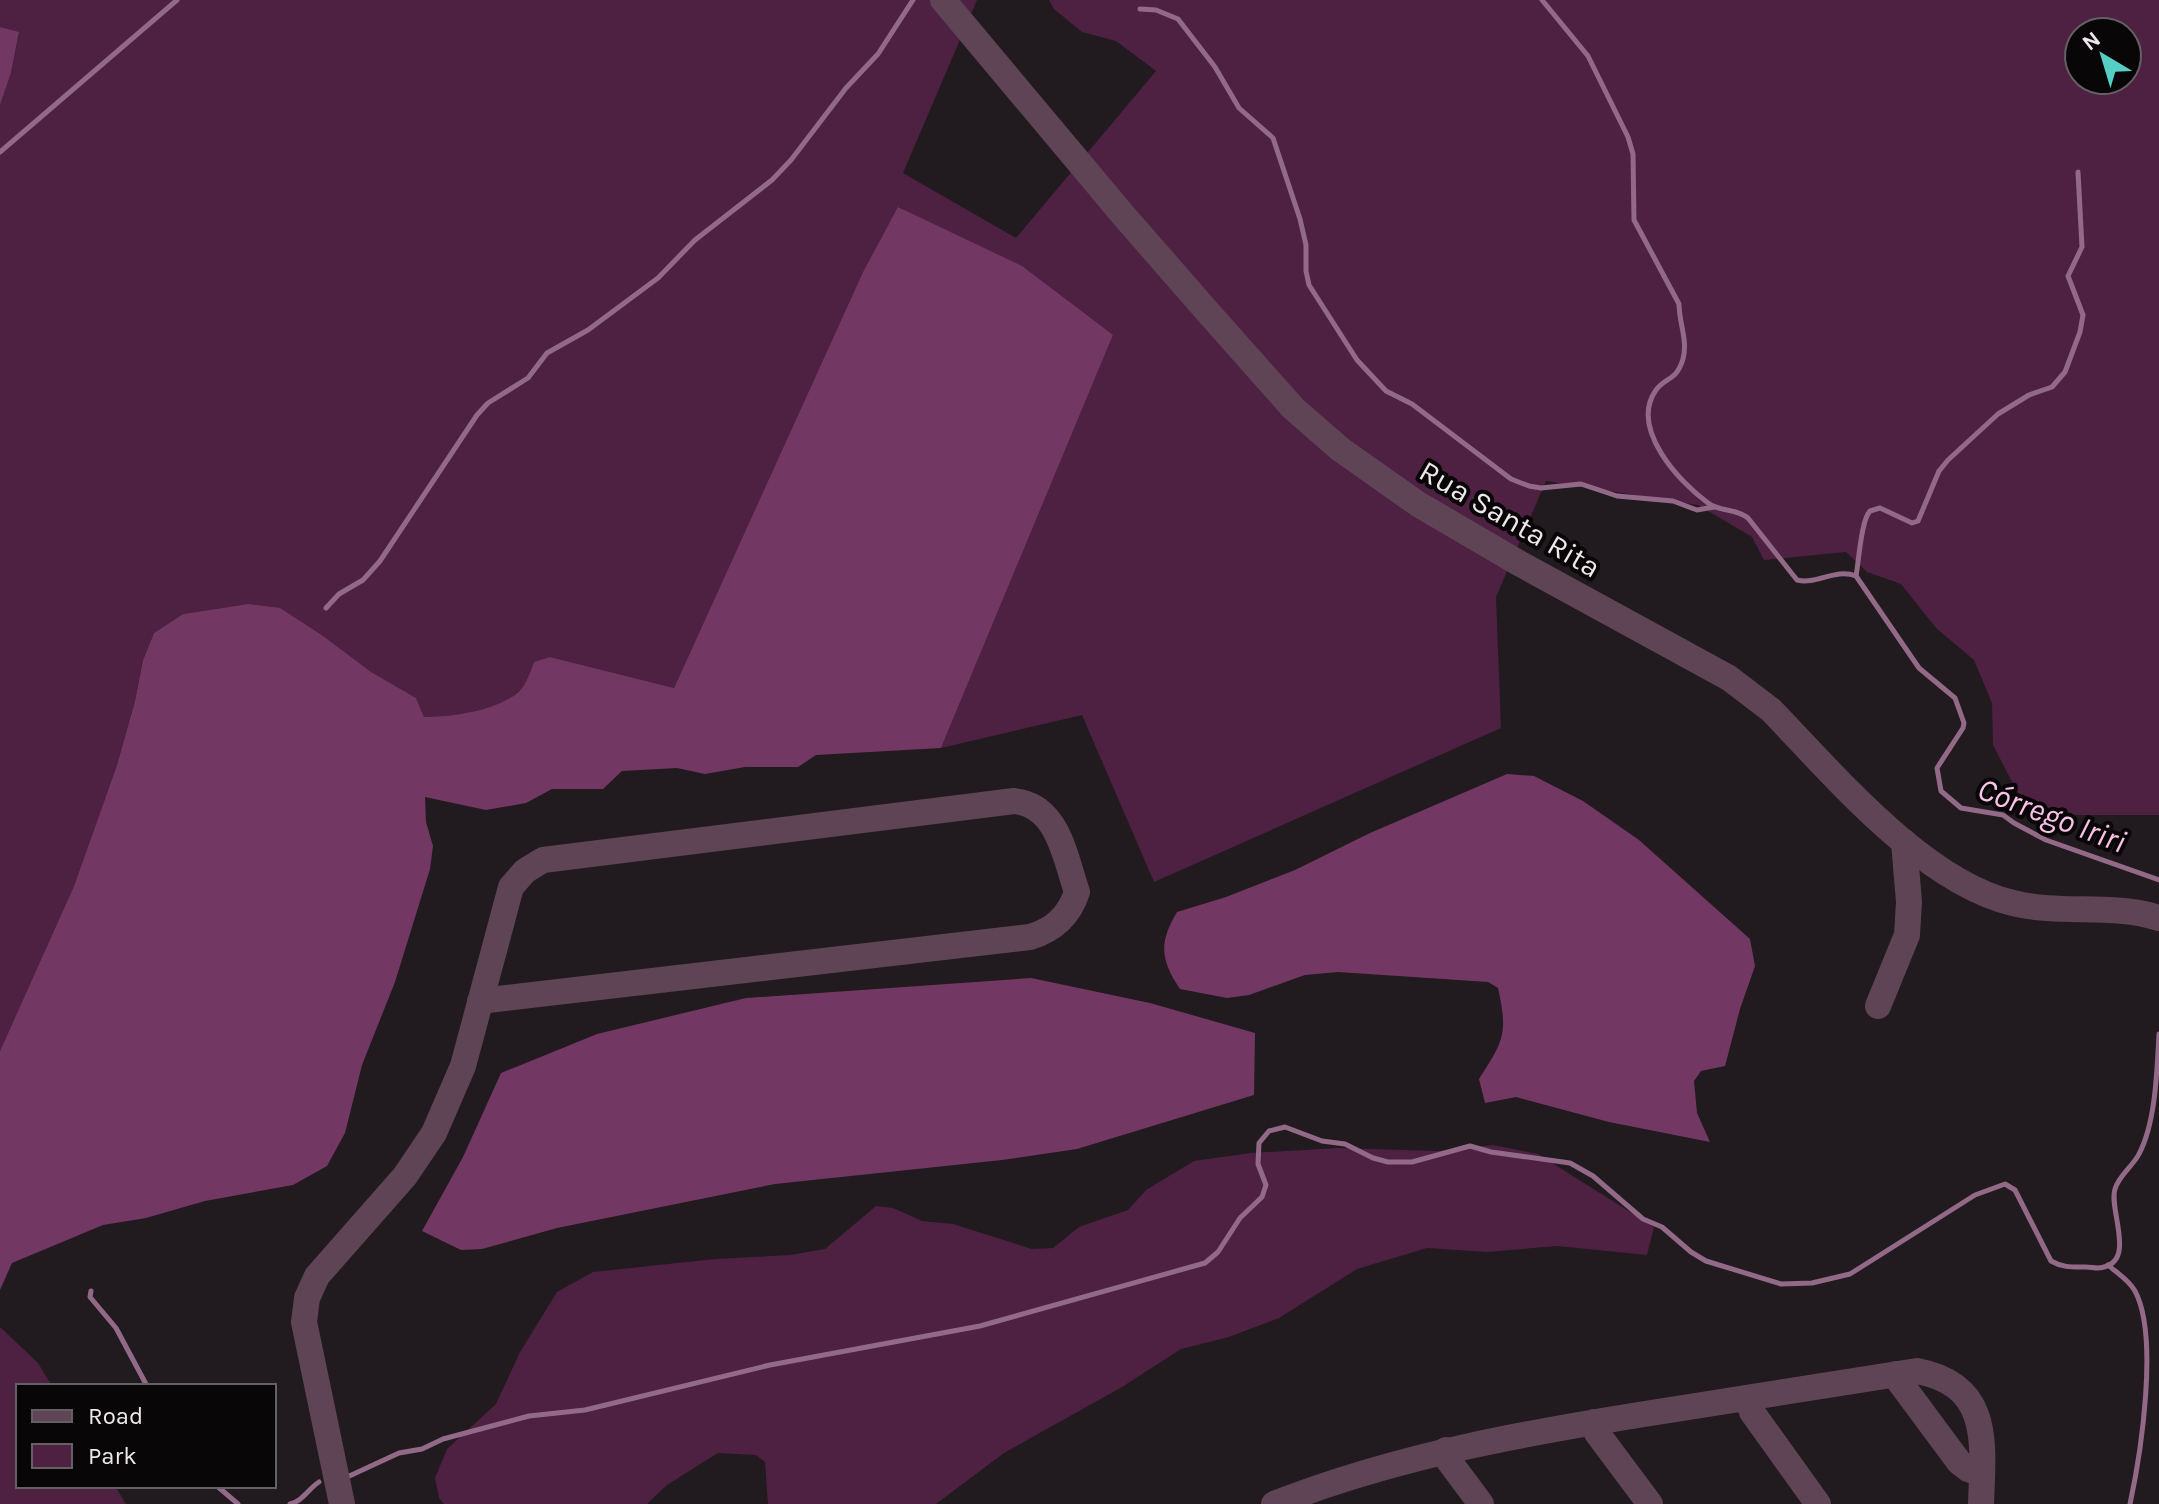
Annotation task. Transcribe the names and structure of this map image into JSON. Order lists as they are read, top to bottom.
{
  "streets": {
    "street": ["Rua Santa Rita"]
  },
  "water": ["Córrego Iriri"],
  "legend": ["Road", "Park"],
  "north": "top left"
}
